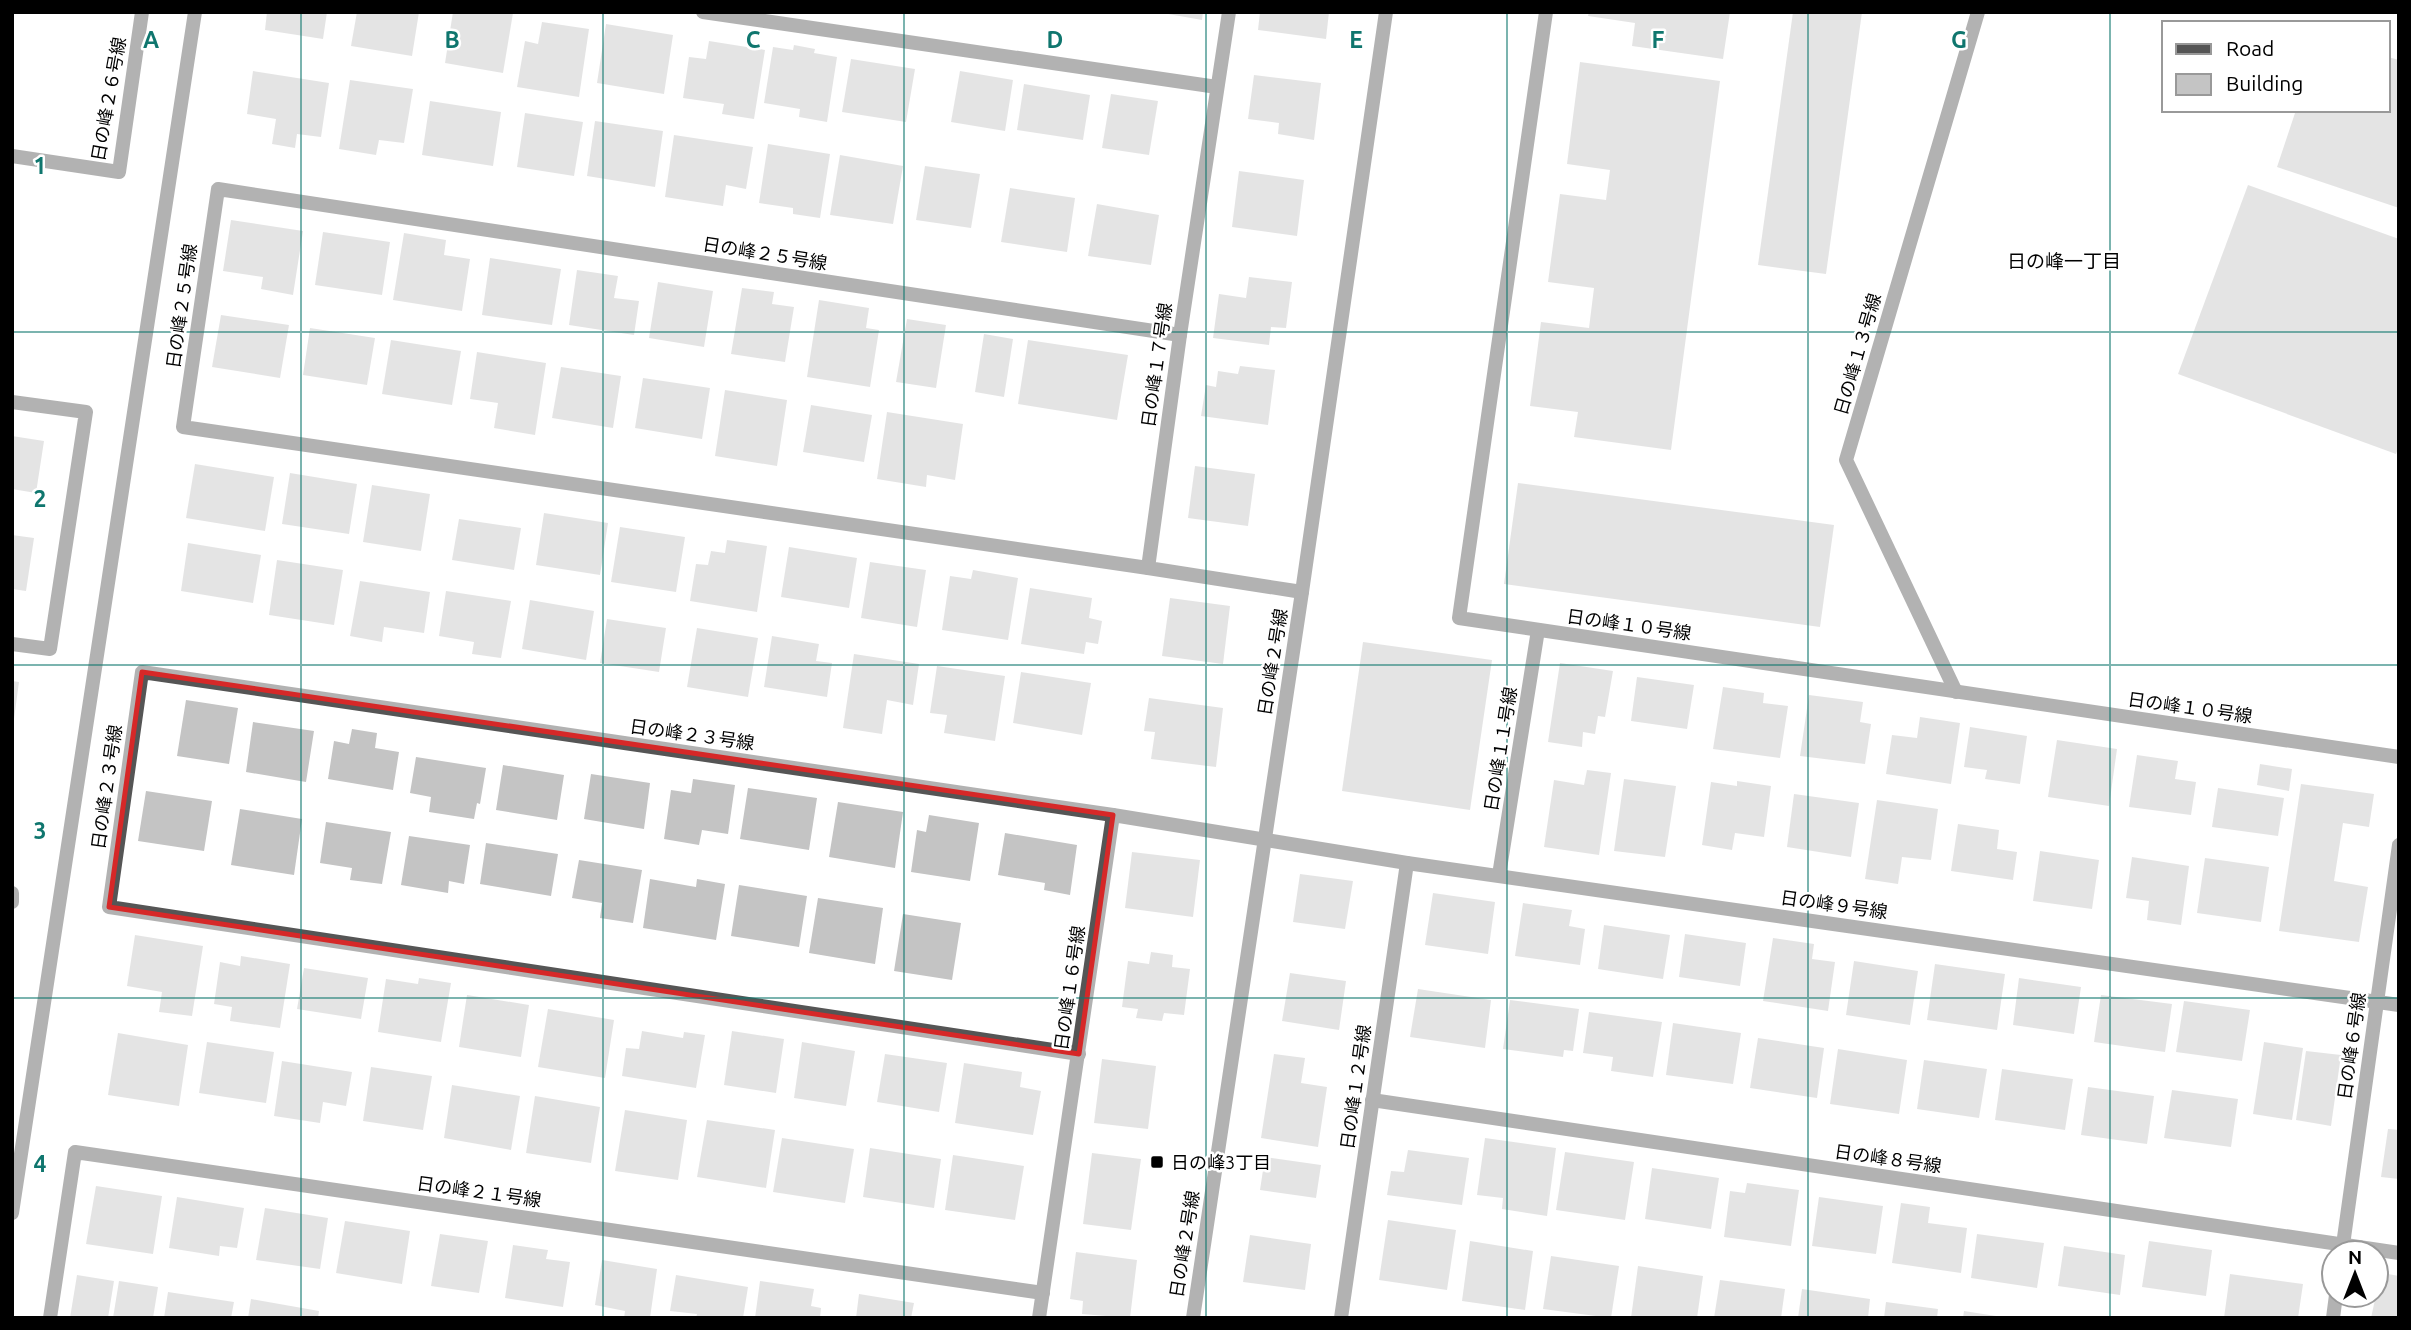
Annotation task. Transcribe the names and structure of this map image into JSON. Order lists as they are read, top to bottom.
{
  "streets": {
    "street": [
      "日の峰２６号線",
      "日の峰２５号線",
      "日の峰１３号線",
      "日の峰１７号線",
      "日の峰１０号線",
      "日の峰２号線",
      "日の峰２３号線",
      "日の峰１１号線",
      "日の峰９号線",
      "日の峰１６号線",
      "日の峰６号線",
      "日の峰１２号線",
      "日の峰８号線",
      "日の峰２１号線"
    ]
  },
  "crossings": [
    ["日の峰２５号線", "日の峰１７号線"],
    ["日の峰１３号線", "日の峰１０号線"],
    ["日の峰１０号線", "日の峰１１号線"],
    ["日の峰２号線", "日の峰９号線"],
    ["日の峰２３号線", "日の峰１６号線"],
    ["日の峰１１号線", "日の峰９号線"],
    ["日の峰９号線", "日の峰６号線"],
    ["日の峰９号線", "日の峰１２号線"],
    ["日の峰１６号線", "日の峰２１号線"],
    ["日の峰１２号線", "日の峰８号線"]
  ],
  "districts": ["日の峰一丁目"],
  "places": {
    "transit": ["日の峰3丁目"]
  },
  "legend": ["Road", "Building"],
  "north": "top",
  "grid": {
    "columns": [
      "A",
      "B",
      "C",
      "D",
      "E",
      "F",
      "G"
    ],
    "rows": [
      "1",
      "2",
      "3",
      "4"
    ]
  }
}
